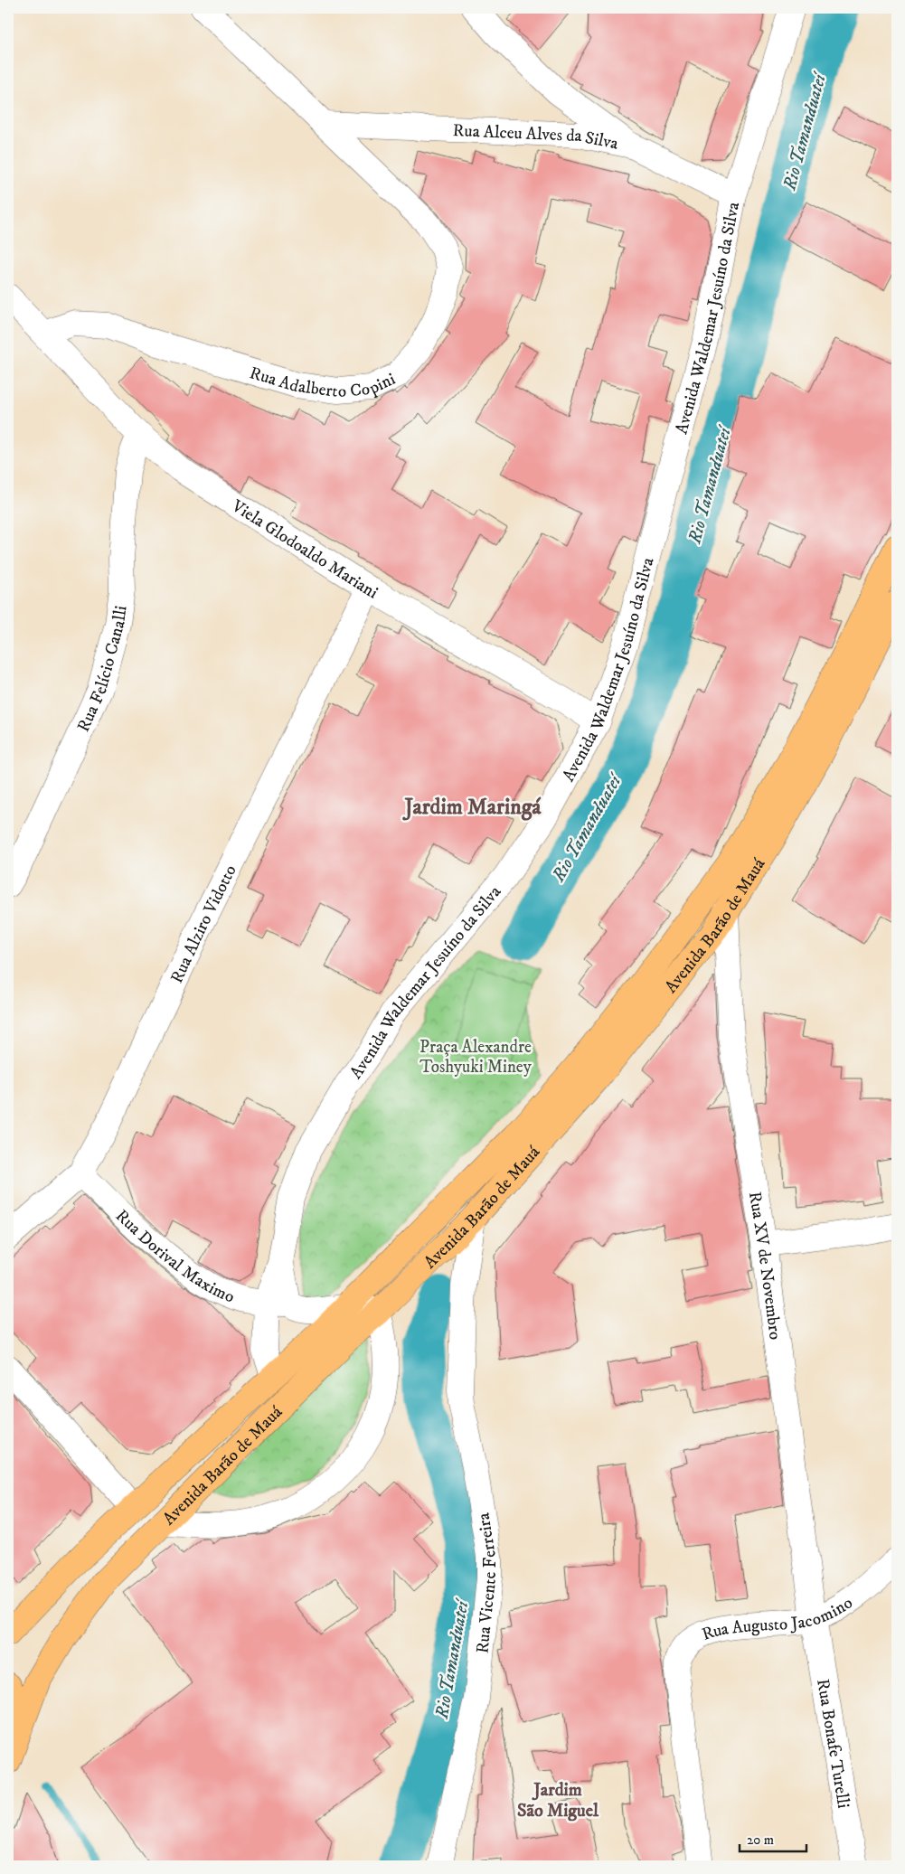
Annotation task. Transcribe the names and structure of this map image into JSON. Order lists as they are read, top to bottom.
{
  "streets": {
    "main road": ["Avenida Barão de Mauá"],
    "street": [
      "Rua Alceu Alves da Silva",
      "Avenida Waldemar Jesuíno da Silva",
      "Rua Adalberto Copini",
      "Viela Glodoaldo Mariani",
      "Rua Felício Canalli",
      "Rua Alziro Vidotto",
      "Rua Dorival Maximo",
      "Rua XV de Novembro",
      "Rua Vicente Ferreira",
      "Rua Augusto Jacomino",
      "Rua Bonafe Turelli"
    ]
  },
  "crossings": [
    ["Rua Alceu Alves da Silva", "Avenida Waldemar Jesuíno da Silva"],
    ["Rua Alceu Alves da Silva", "Rua Adalberto Copini"],
    ["Avenida Waldemar Jesuíno da Silva", "Viela Glodoaldo Mariani"],
    ["Avenida Waldemar Jesuíno da Silva", "Avenida Barão de Mauá"],
    ["Avenida Waldemar Jesuíno da Silva", "Rua Dorival Maximo"],
    ["Rua Adalberto Copini", "Viela Glodoaldo Mariani"],
    ["Viela Glodoaldo Mariani", "Rua Felício Canalli"],
    ["Viela Glodoaldo Mariani", "Rua Alziro Vidotto"],
    ["Rua Alziro Vidotto", "Rua Dorival Maximo"],
    ["Avenida Barão de Mauá", "Rua Dorival Maximo"],
    ["Avenida Barão de Mauá", "Rua XV de Novembro"],
    ["Avenida Barão de Mauá", "Rua Vicente Ferreira"],
    ["Rua XV de Novembro", "Rua Augusto Jacomino"],
    ["Rua XV de Novembro", "Rua Bonafe Turelli"],
    ["Rua Augusto Jacomino", "Rua Bonafe Turelli"]
  ],
  "districts": ["Jardim Maringá", "Jardim São Miguel"],
  "water": ["Rio Tamanduateí"],
  "parks": ["Praça Alexandre Toshyuki Miney"],
  "scale_bar": "20 m"
}
